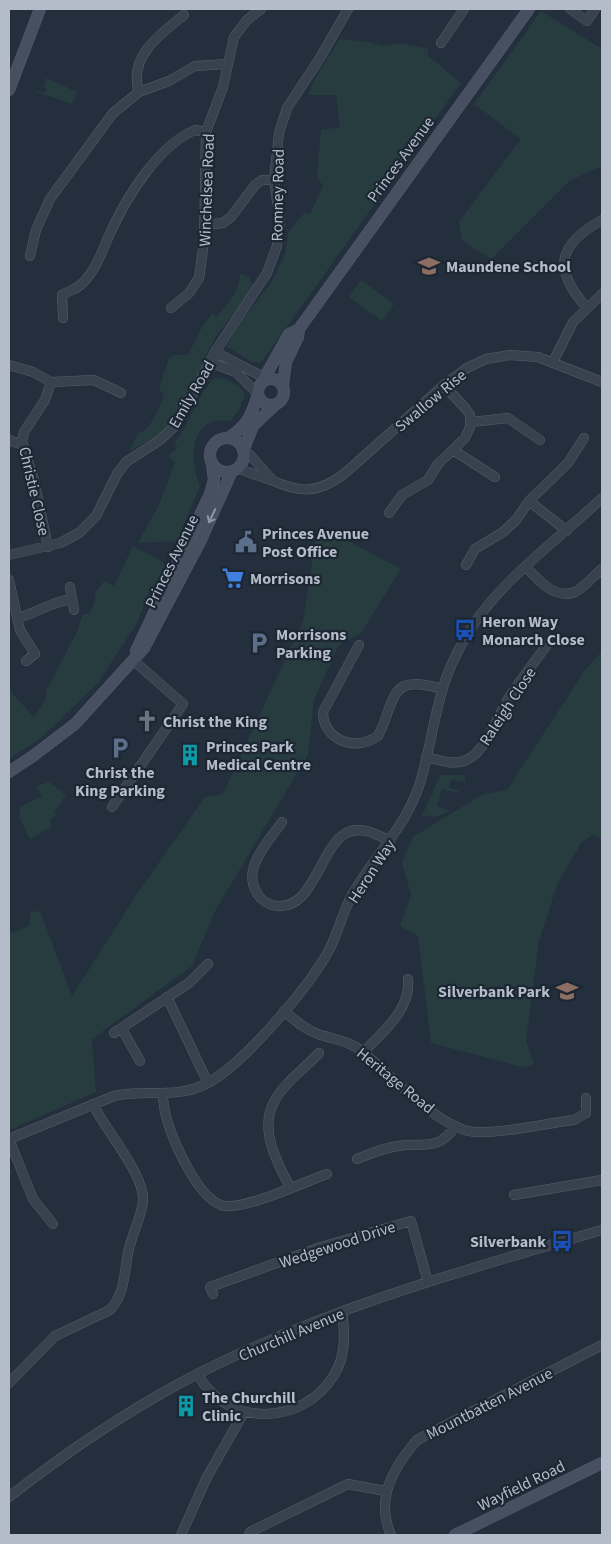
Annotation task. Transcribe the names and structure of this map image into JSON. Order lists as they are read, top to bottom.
{
  "streets": {
    "street": [
      "Princes Avenue",
      "Winchelsea Road",
      "Romney Road",
      "Emily Road",
      "Swallow Rise",
      "Christie Close",
      "Raleigh Close",
      "Heron Way",
      "Heritage Road",
      "Wedgewood Drive",
      "Churchill Avenue",
      "Mountbatten Avenue",
      "Wayfield Road"
    ]
  },
  "crossings": [
    ["Princes Avenue", "Swallow Rise"],
    ["Romney Road", "Emily Road"],
    ["Emily Road", "Christie Close"],
    ["Raleigh Close", "Heron Way"],
    ["Heron Way", "Heritage Road"],
    ["Wedgewood Drive", "Churchill Avenue"]
  ],
  "places": {
    "school or university": ["Maundene School", "Silverbank Park"],
    "public building": ["Princes Avenue Post Office"],
    "supermarket": ["Morrisons"],
    "bus stop": ["Heron Way Monarch Close", "Silverbank"],
    "parking": ["Morrisons Parking", "Christ the King Parking"],
    "church": ["Christ the King"],
    "building": ["Princes Park Medical Centre", "The Churchill Clinic"]
  }
}
